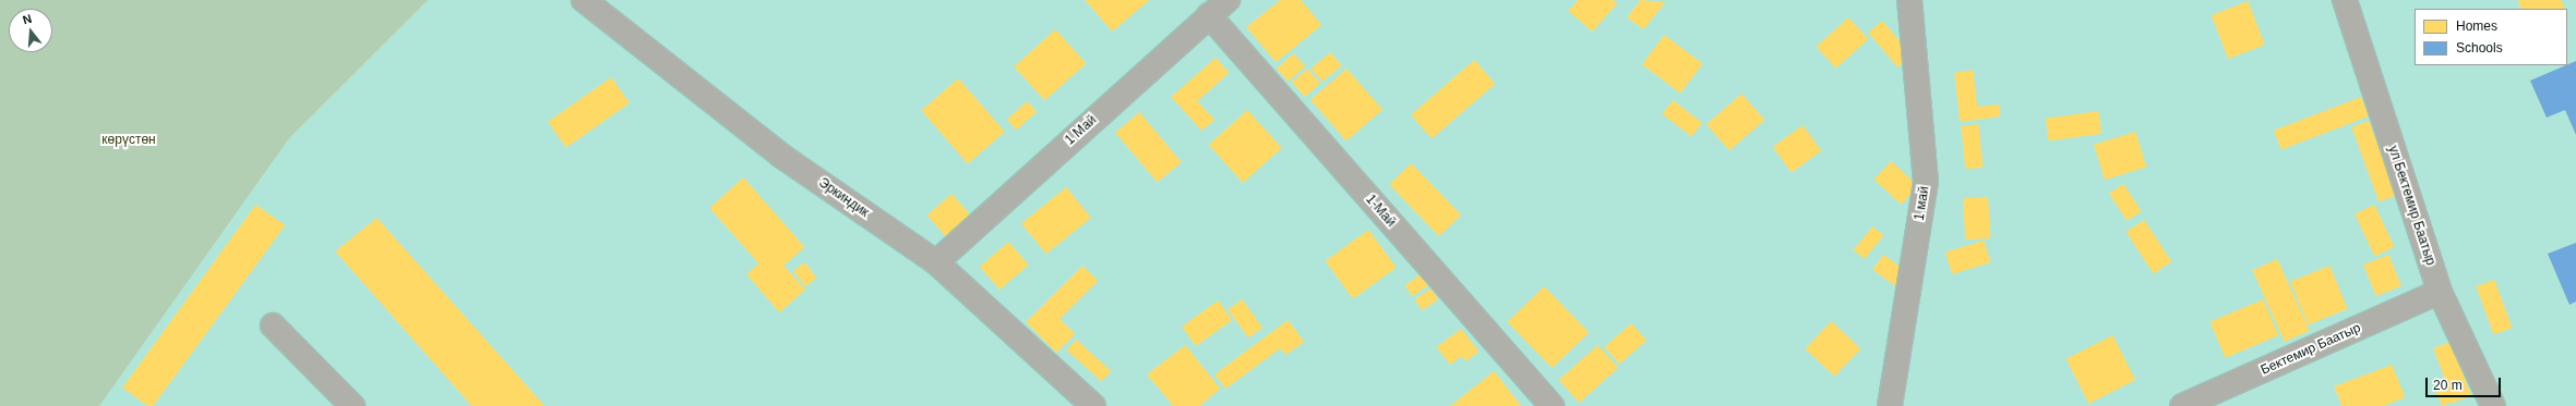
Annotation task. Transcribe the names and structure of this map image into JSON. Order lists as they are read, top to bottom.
{
  "streets": {
    "street": [
      "1 Май",
      "Эркиндик",
      "1 май",
      "ул Бектемир Баатыр",
      "1-Май",
      "Бектемир Баатыр"
    ]
  },
  "crossings": [
    ["1 Май", "Эркиндик"],
    ["1 Май", "1-Май"],
    ["ул Бектемир Баатыр", "Бектемир Баатыр"]
  ],
  "parks": ["көрүстөн"],
  "legend": ["Homes", "Schools"],
  "scale_bar": "20 m",
  "north": "top"
}
